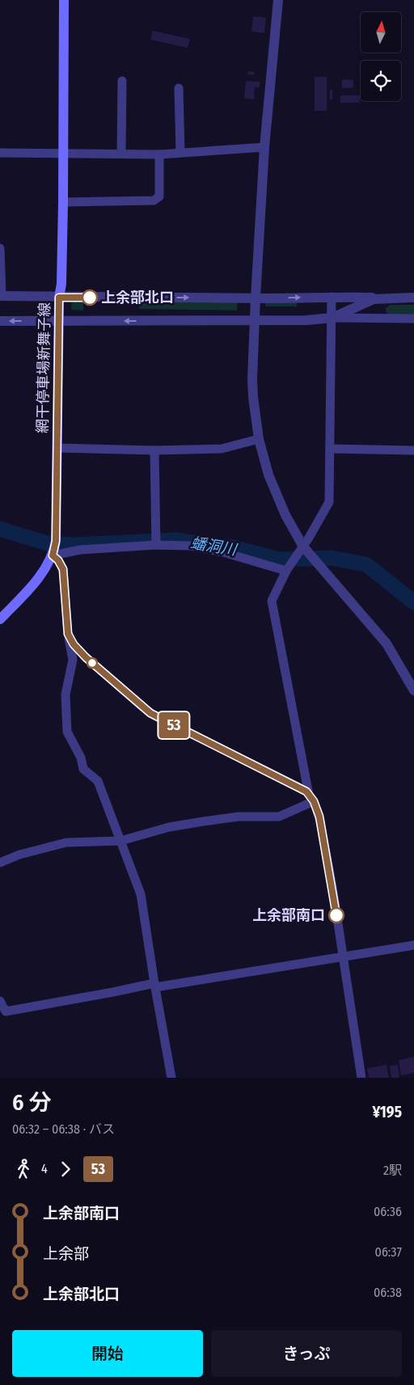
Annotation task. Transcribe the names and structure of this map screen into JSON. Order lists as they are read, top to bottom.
{
  "streets": {
    "main road": ["網干停車場新舞子線"]
  },
  "water": ["蟠洞川"],
  "places": ["上余部北口", "上余部南口"],
  "lines": ["bus line 53"],
  "north": "top",
  "page": {
    "on_map": "53",
    "heading": ["6 分", "06:32 – 06:38 · バス", "¥195"],
    "legs": ["4", "53", "2駅"],
    "list": [
      {
        "name": "上余部南口",
        "value": "06:36"
      },
      {
        "name": "上余部",
        "value": "06:37"
      },
      {
        "name": "上余部北口",
        "value": "06:38"
      }
    ],
    "buttons": ["開始", "きっぷ"]
  }
}
